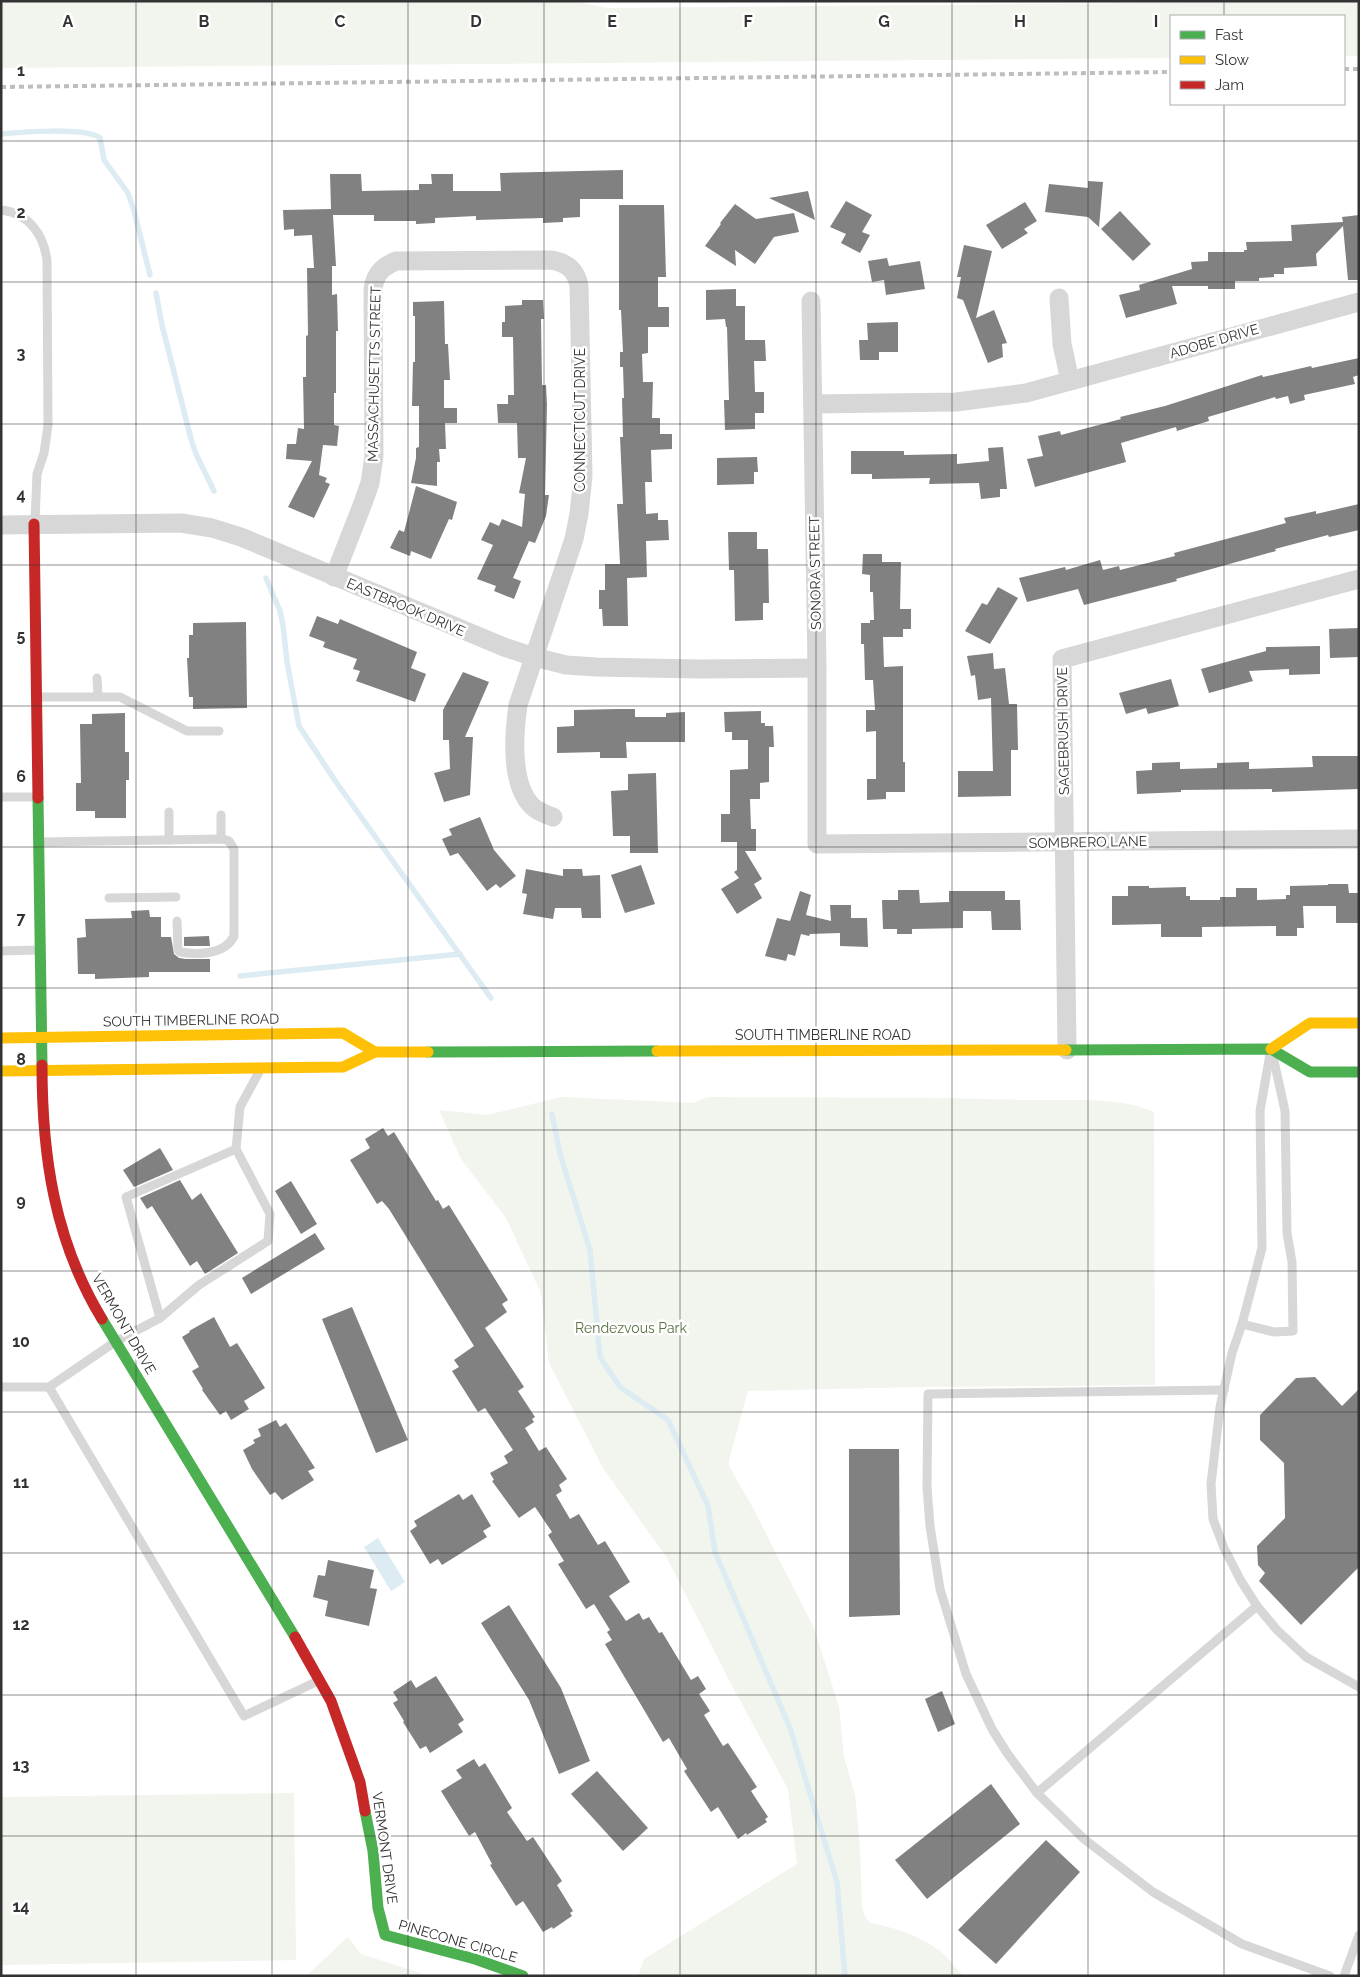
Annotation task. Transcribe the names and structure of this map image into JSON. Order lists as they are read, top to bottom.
{
  "streets": {
    "main road": ["SOUTH TIMBERLINE ROAD", "VERMONT DRIVE", "PINECONE CIRCLE"],
    "street": [
      "ADOBE DRIVE",
      "MASSACHUSETTS STREET",
      "CONNECTICUT DRIVE",
      "SONORA STREET",
      "EASTBROOK DRIVE",
      "SAGEBRUSH DRIVE",
      "SOMBRERO LANE"
    ]
  },
  "crossings": [
    ["ADOBE DRIVE", "SONORA STREET"],
    ["MASSACHUSETTS STREET", "CONNECTICUT DRIVE"],
    ["MASSACHUSETTS STREET", "EASTBROOK DRIVE"],
    ["CONNECTICUT DRIVE", "EASTBROOK DRIVE"],
    ["SONORA STREET", "EASTBROOK DRIVE"],
    ["SONORA STREET", "SOMBRERO LANE"],
    ["EASTBROOK DRIVE", "VERMONT DRIVE"],
    ["SAGEBRUSH DRIVE", "SOMBRERO LANE"],
    ["SAGEBRUSH DRIVE", "SOUTH TIMBERLINE ROAD"],
    ["SOUTH TIMBERLINE ROAD", "VERMONT DRIVE"],
    ["VERMONT DRIVE", "PINECONE CIRCLE"]
  ],
  "parks": ["Rendezvous Park"],
  "legend": ["Fast", "Slow", "Jam"],
  "grid": {
    "columns": [
      "A",
      "B",
      "C",
      "D",
      "E",
      "F",
      "G",
      "H",
      "I"
    ],
    "rows": [
      "1",
      "2",
      "3",
      "4",
      "5",
      "6",
      "7",
      "8",
      "9",
      "10",
      "11",
      "12",
      "13",
      "14"
    ]
  }
}
